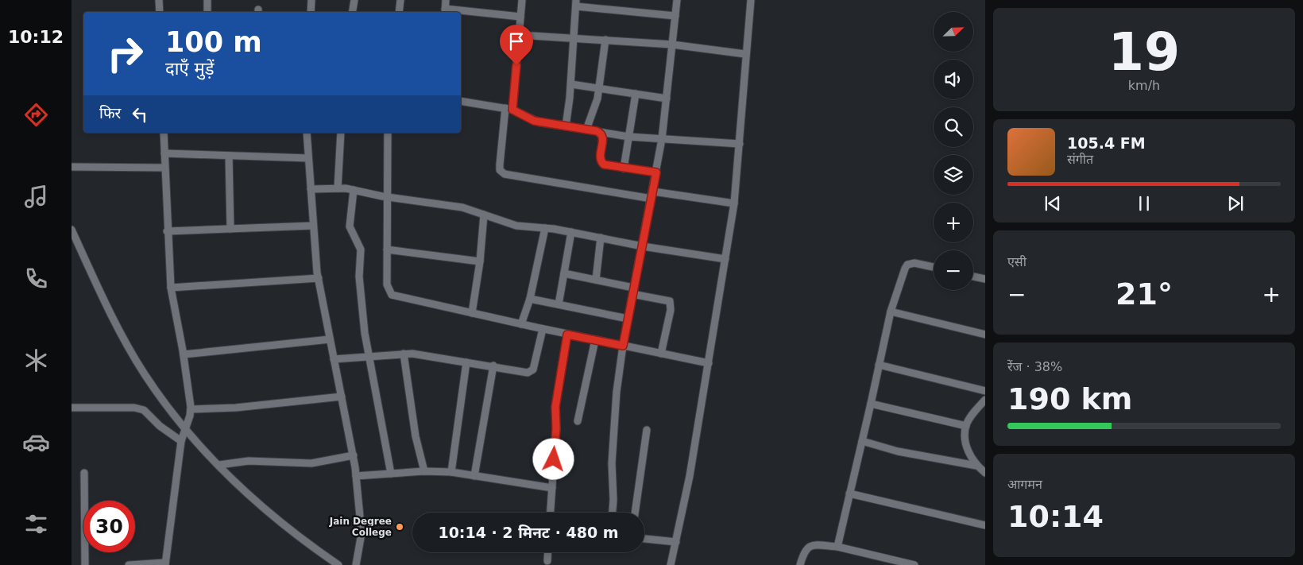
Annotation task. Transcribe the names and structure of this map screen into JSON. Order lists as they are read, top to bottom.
{
  "places": ["Jain Degree College"],
  "north": "top right",
  "page": {
    "tabs": "10:12",
    "tile": [
      ["19", "km/h"],
      "एसी",
      ["रेंज · 38%", "190 km"],
      ["आगमन", "10:14"]
    ],
    "map_buttons": ["+", "−"],
    "turn": ["100 m", "दाएँ मुड़ें"],
    "then": "फिर",
    "song": ["105.4 FM", "संगीत"],
    "heat": ["−", "21°", "+"],
    "limit": "30",
    "trip": "10:14 · 2 मिनट · 480 m"
  }
}
